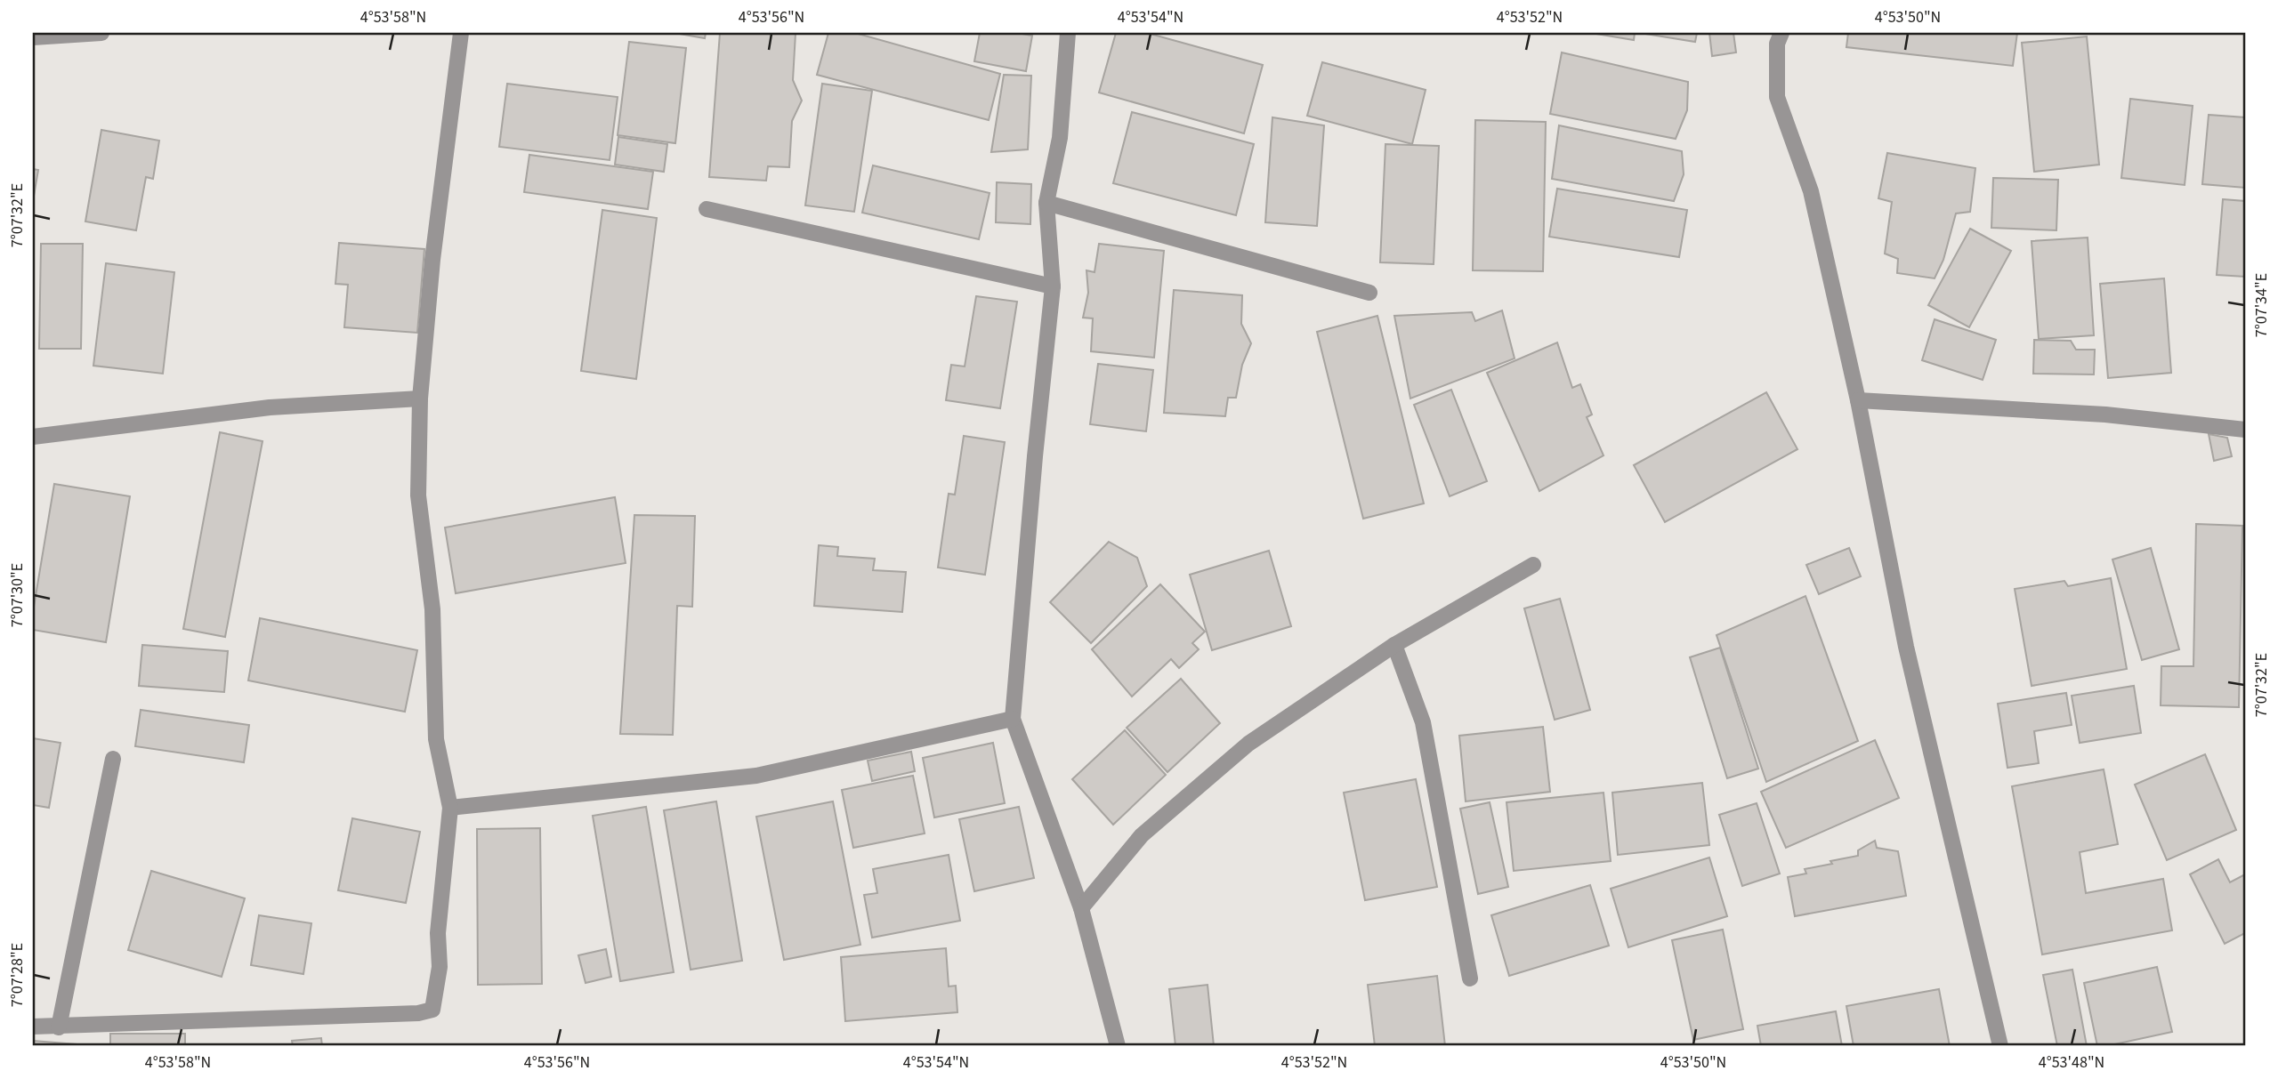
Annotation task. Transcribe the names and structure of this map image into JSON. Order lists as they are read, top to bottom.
{
  "coordinates": [
    "4°53'58\"N",
    "4°53'56\"N",
    "4°53'54\"N",
    "4°53'52\"N",
    "4°53'50\"N",
    "7°07'32\"E",
    "7°07'34\"E",
    "7°07'30\"E",
    "7°07'28\"E",
    "4°53'48\"N"
  ]
}
